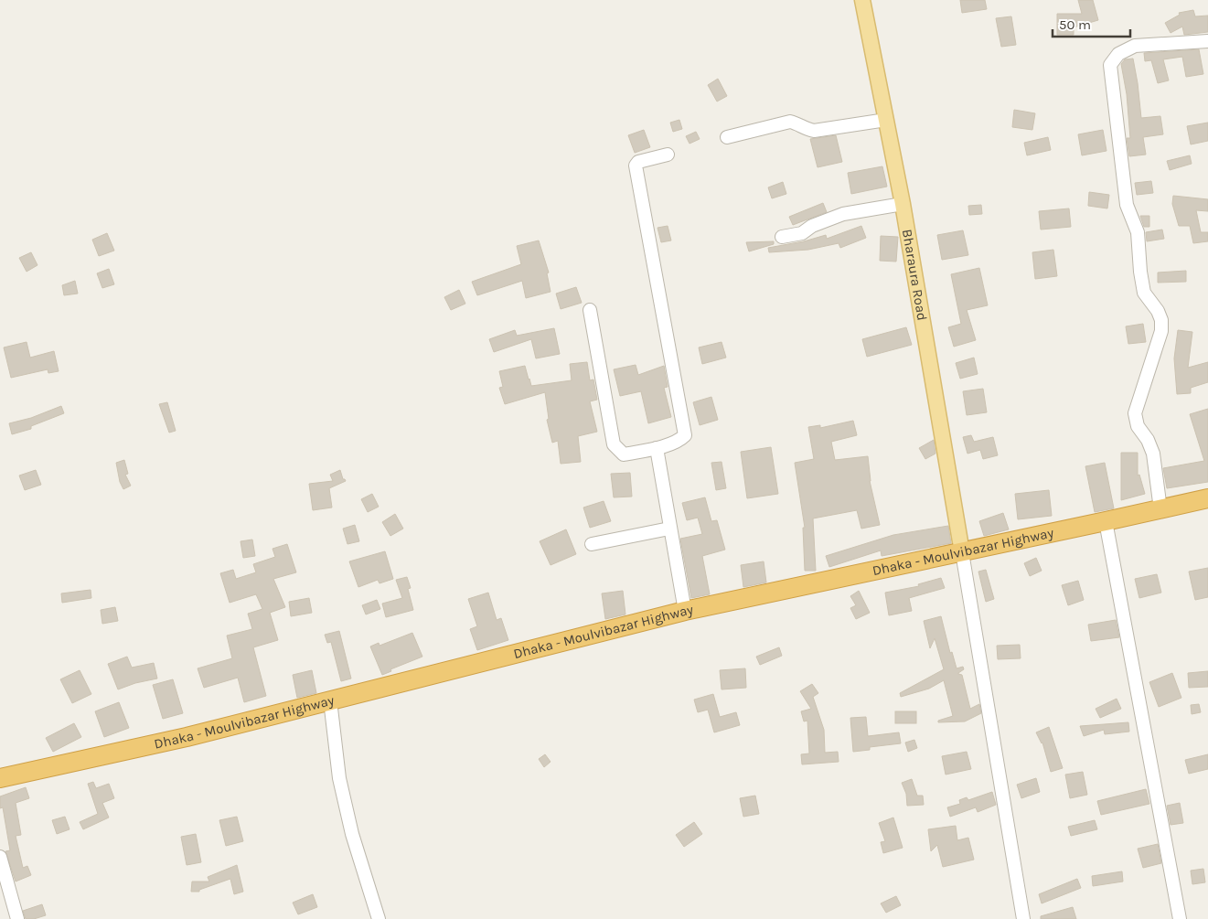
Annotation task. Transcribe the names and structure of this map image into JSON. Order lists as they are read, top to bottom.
{
  "streets": {
    "highway": ["Dhaka - Moulvibazar Highway"],
    "main road": ["Bharaura Road"]
  },
  "crossings": [
    ["Bharaura Road", "Dhaka - Moulvibazar Highway"]
  ],
  "scale_bar": "50 m"
}
